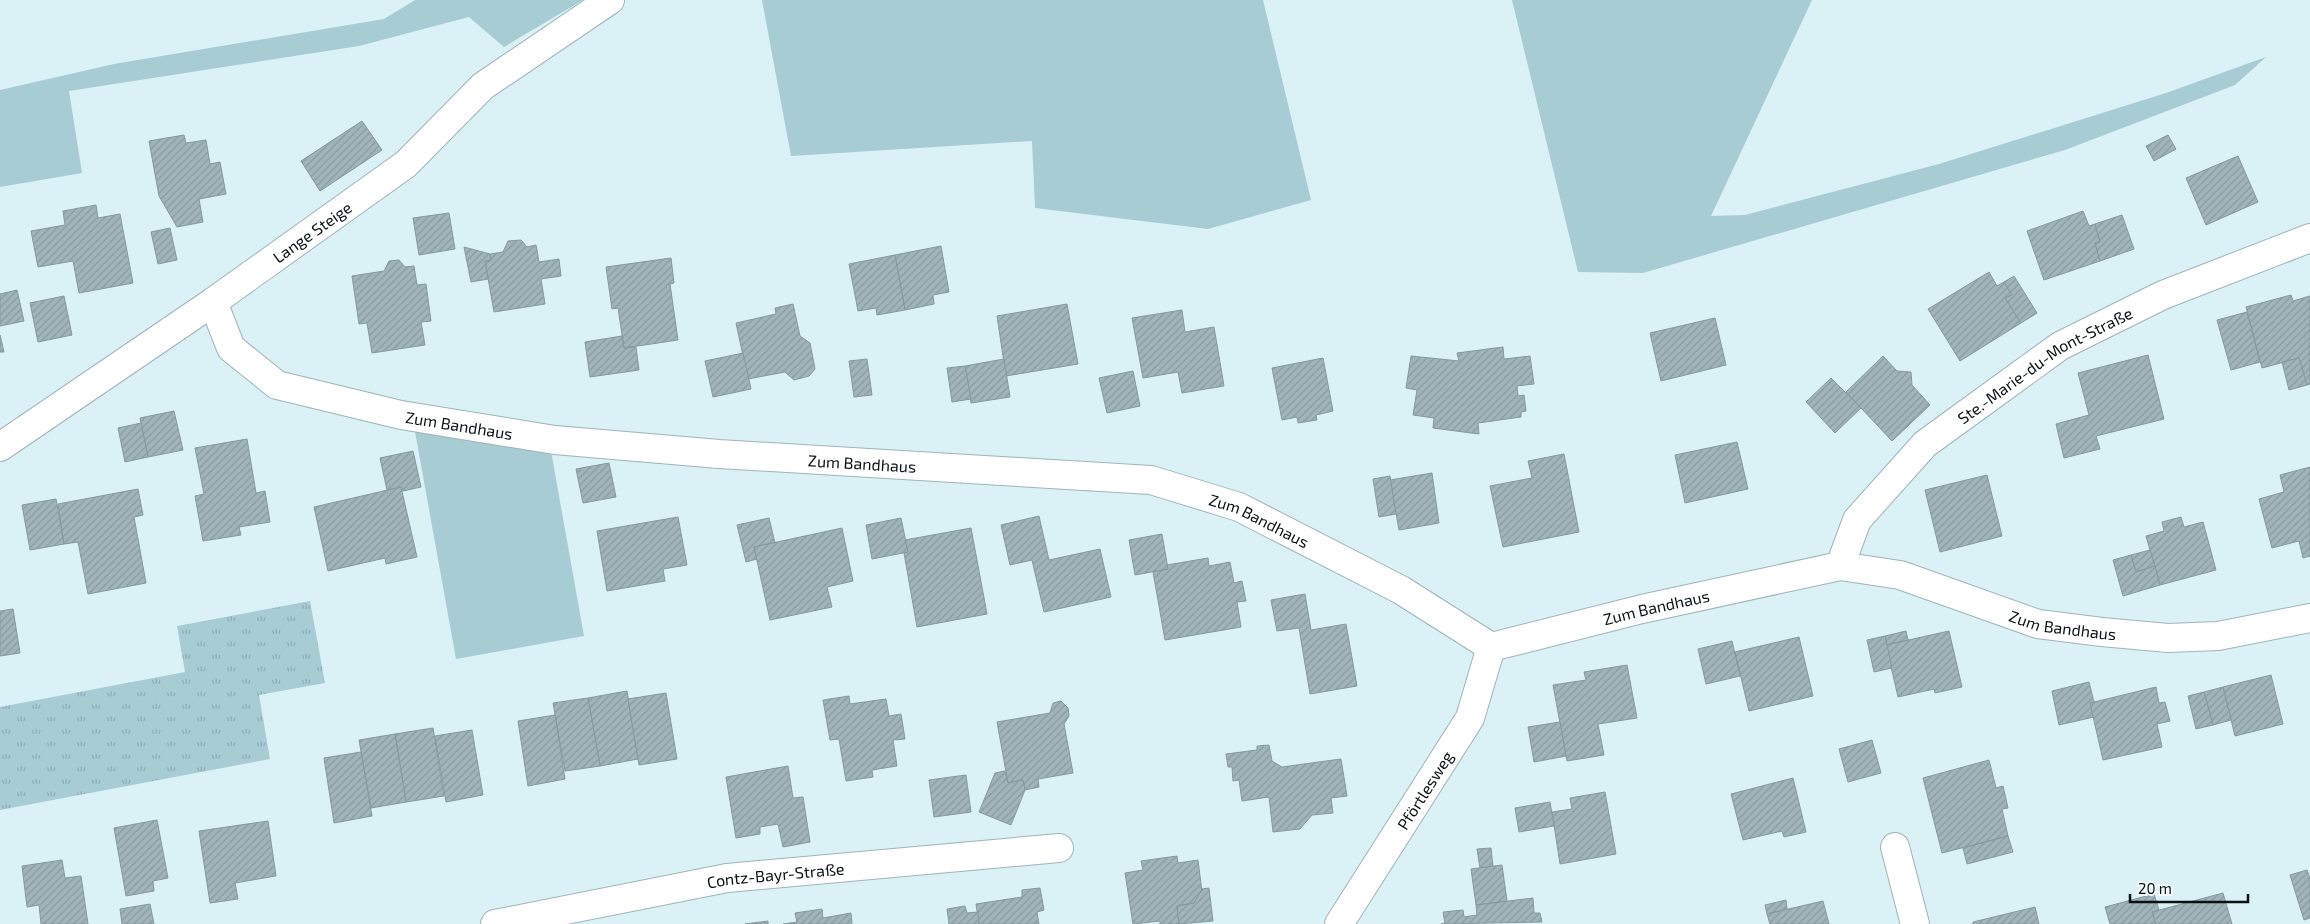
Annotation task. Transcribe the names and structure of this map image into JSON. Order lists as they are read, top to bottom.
{
  "streets": {
    "street": [
      "Lange Steige",
      "Ste.-Marie-du-Mont-Straße",
      "Zum Bandhaus",
      "Pförtlesweg",
      "Contz-Bayr-Straße"
    ]
  },
  "crossings": [
    ["Lange Steige", "Zum Bandhaus"],
    ["Ste.-Marie-du-Mont-Straße", "Zum Bandhaus"],
    ["Zum Bandhaus", "Pförtlesweg"]
  ],
  "scale_bar": "20 m"
}
